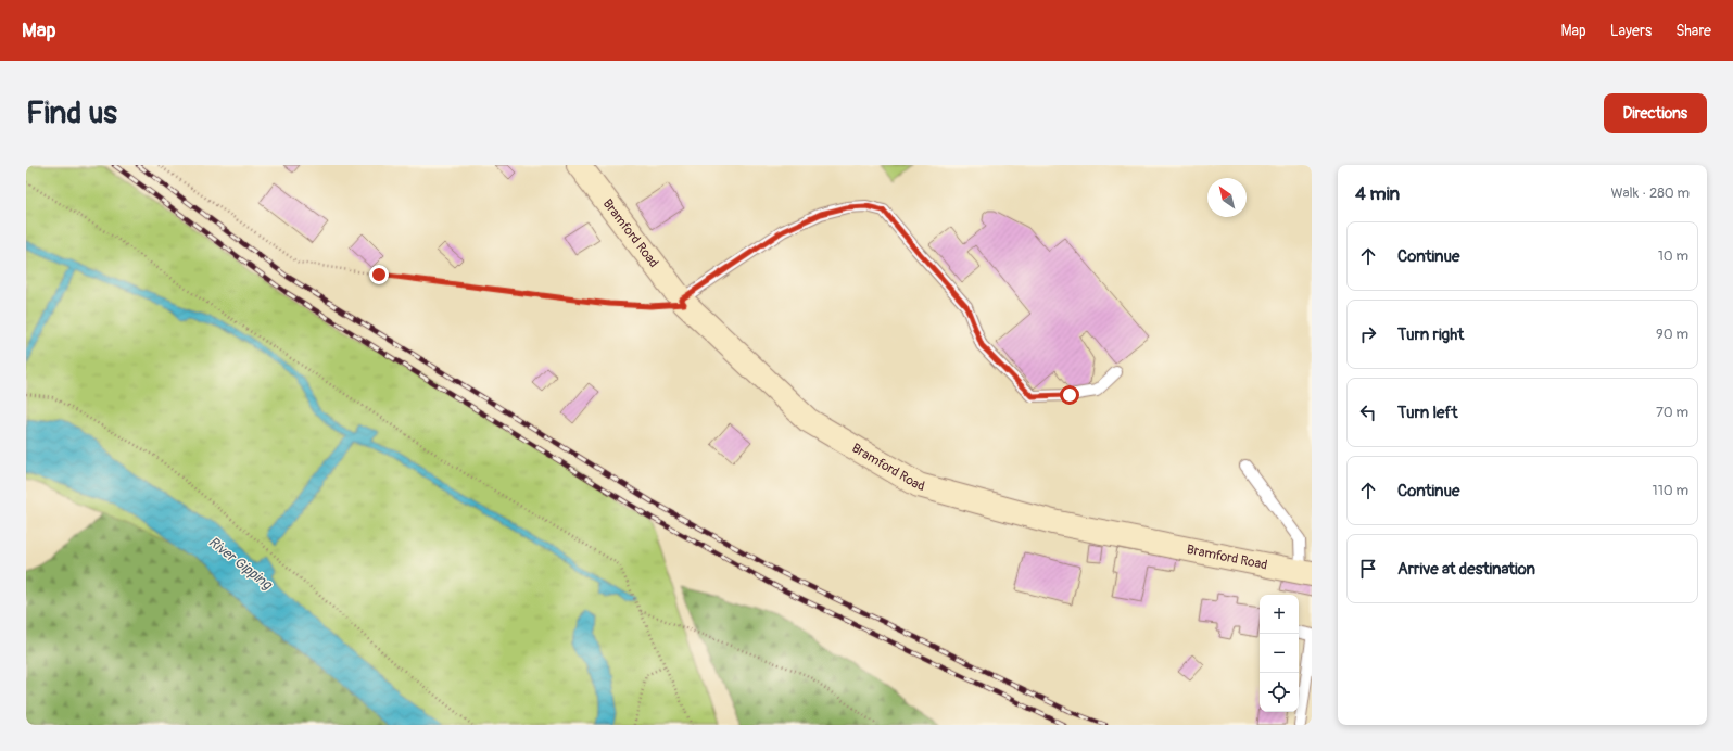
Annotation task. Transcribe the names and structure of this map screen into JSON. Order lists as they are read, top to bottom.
{
  "streets": {
    "main road": ["Bramford Road"]
  },
  "water": ["River Gipping"],
  "north": "top left",
  "page": {
    "header": "Map",
    "nav": ["Map", "Layers", "Share"],
    "buttons": "Directions",
    "title": "Find us",
    "heading": ["4 min", "Walk · 280 m"],
    "list": [
      ["Continue", "10 m"],
      ["Turn right", "90 m"],
      ["Turn left", "70 m"],
      ["Continue", "110 m"],
      "Arrive at destination"
    ],
    "map_buttons": ["+", "−"]
  }
}
